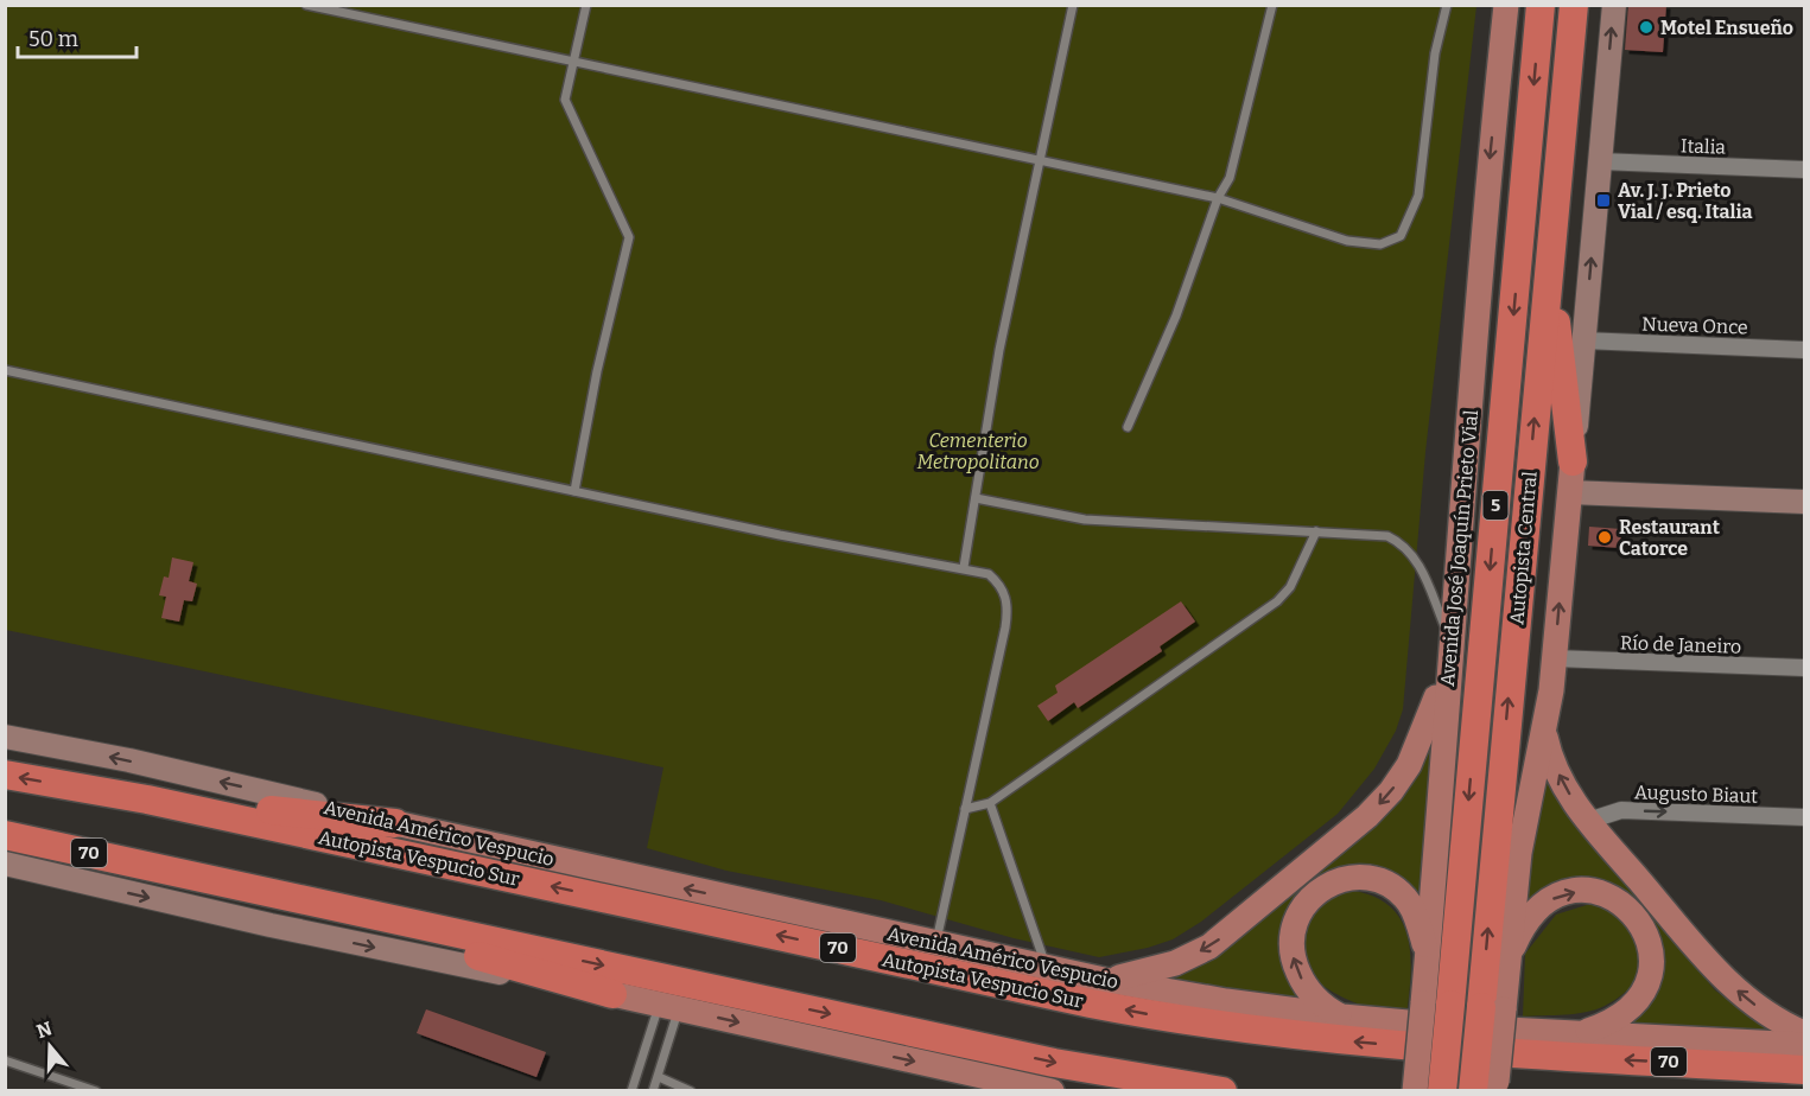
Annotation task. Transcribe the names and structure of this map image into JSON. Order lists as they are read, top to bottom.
{
  "streets": {
    "highway": [
      "5",
      "Autopista Central",
      "70",
      "Autopista Vespucio Sur"
    ],
    "main road": ["Avenida José Joaquín Prieto Vial", "Avenida Américo Vespucio"],
    "street": [
      "Italia",
      "Nueva Once",
      "Río de Janeiro",
      "Augusto Biaut"
    ]
  },
  "crossings": [
    ["Avenida José Joaquín Prieto Vial", "Autopista Central"]
  ],
  "one_way": ["Augusto Biaut"],
  "parks": ["Cementerio Metropolitano"],
  "places": {
    "other": ["Motel Ensueño", "Restaurant Catorce"],
    "transit": ["Av. J. J. Prieto Vial / esq. Italia"]
  },
  "scale_bar": "50 m",
  "north": "top"
}
